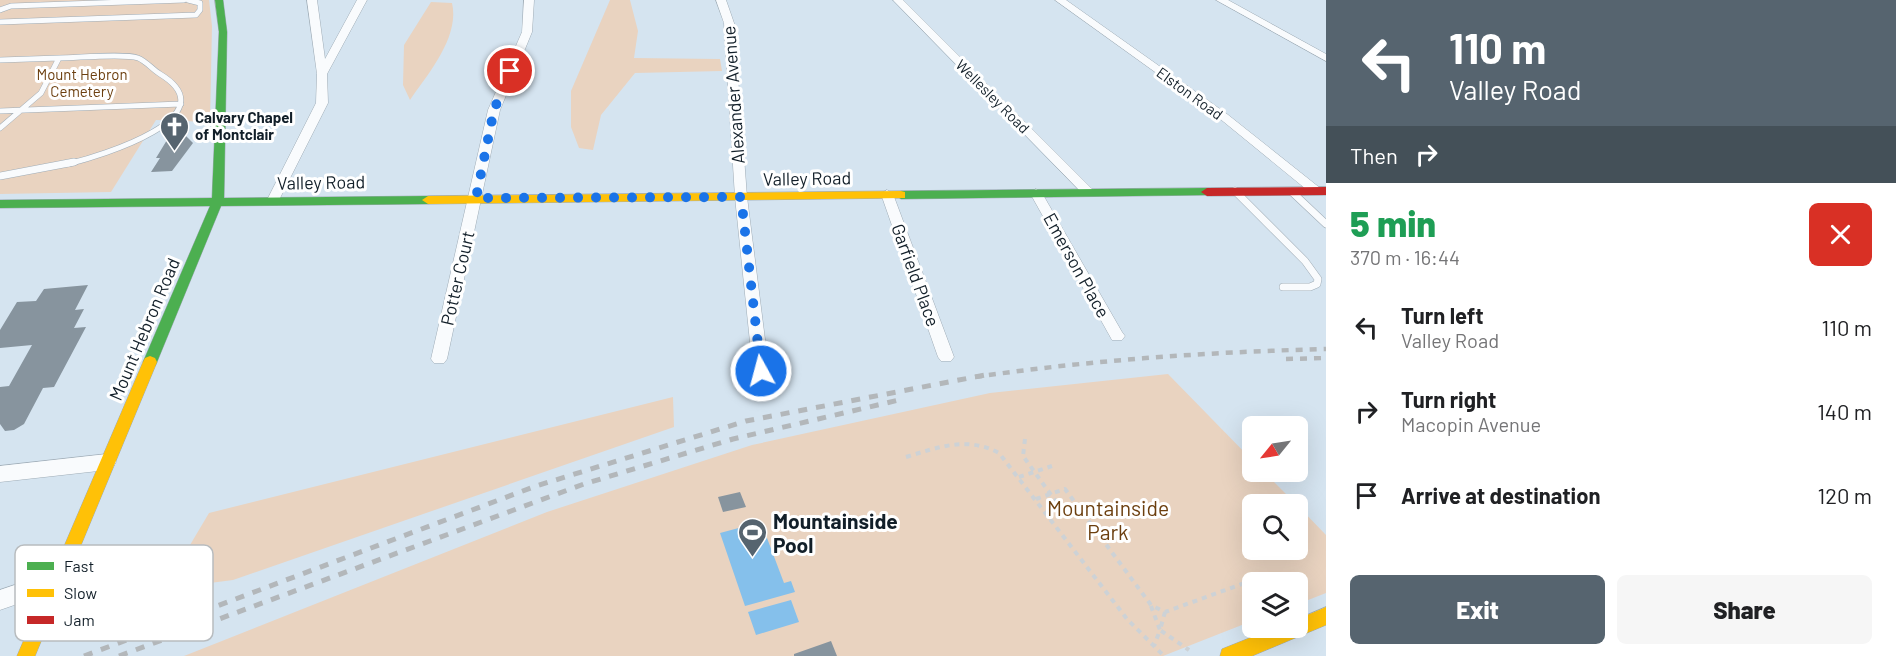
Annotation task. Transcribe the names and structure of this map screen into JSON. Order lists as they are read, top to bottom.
{
  "streets": {
    "main road": ["Valley Road", "Mount Hebron Road"],
    "street": [
      "Elston Road",
      "Alexander Avenue",
      "Wellesley Road",
      "Emerson Place",
      "Garfield Place",
      "Potter Court"
    ]
  },
  "crossings": [
    ["Elston Road", "Valley Road"],
    ["Alexander Avenue", "Valley Road"],
    ["Wellesley Road", "Valley Road"],
    ["Valley Road", "Emerson Place"],
    ["Valley Road", "Garfield Place"],
    ["Valley Road", "Potter Court"],
    ["Valley Road", "Mount Hebron Road"]
  ],
  "parks": ["Mount Hebron Cemetery", "Mountainside Park"],
  "places": {
    "church": ["Calvary Chapel of Montclair"],
    "sports": ["Mountainside Pool"]
  },
  "legend": ["Fast", "Slow", "Jam"],
  "north": "bottom left",
  "page": {
    "turn": ["110 m", "Valley Road"],
    "then": "Then",
    "heading": ["5 min", "370 m · 16:44"],
    "list": [
      {
        "name": "Turn left",
        "note": "Valley Road",
        "value": "110 m"
      },
      {
        "name": "Turn right",
        "note": "Macopin Avenue",
        "value": "140 m"
      },
      {
        "name": "Arrive at destination",
        "value": "120 m"
      }
    ],
    "buttons": ["Exit", "Share"]
  }
}
